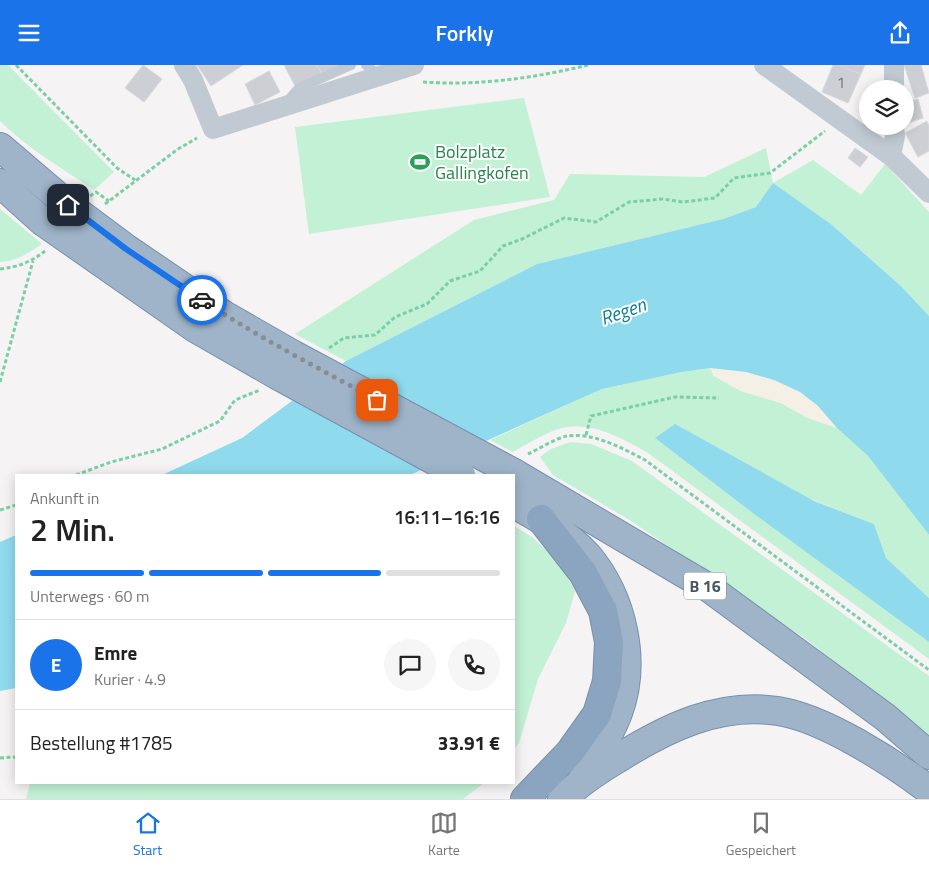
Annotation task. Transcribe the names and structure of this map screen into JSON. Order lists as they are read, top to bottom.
{
  "streets": {
    "highway": ["B 16"]
  },
  "water": ["Regen"],
  "places": {
    "sports": ["Bolzplatz Gallingkofen"]
  },
  "house_numbers": ["1"],
  "page": {
    "header": "Forkly",
    "heading": ["2 Min.", "Ankunft in", "16:11–16:16"],
    "panel": [
      "Emre",
      "Kurier · 4.9",
      "Bestellung #1785",
      "33.91 €"
    ],
    "bar": "Unterwegs · 60 m",
    "round": "E",
    "tabs": ["Start", "Karte", "Gespeichert"]
  }
}
